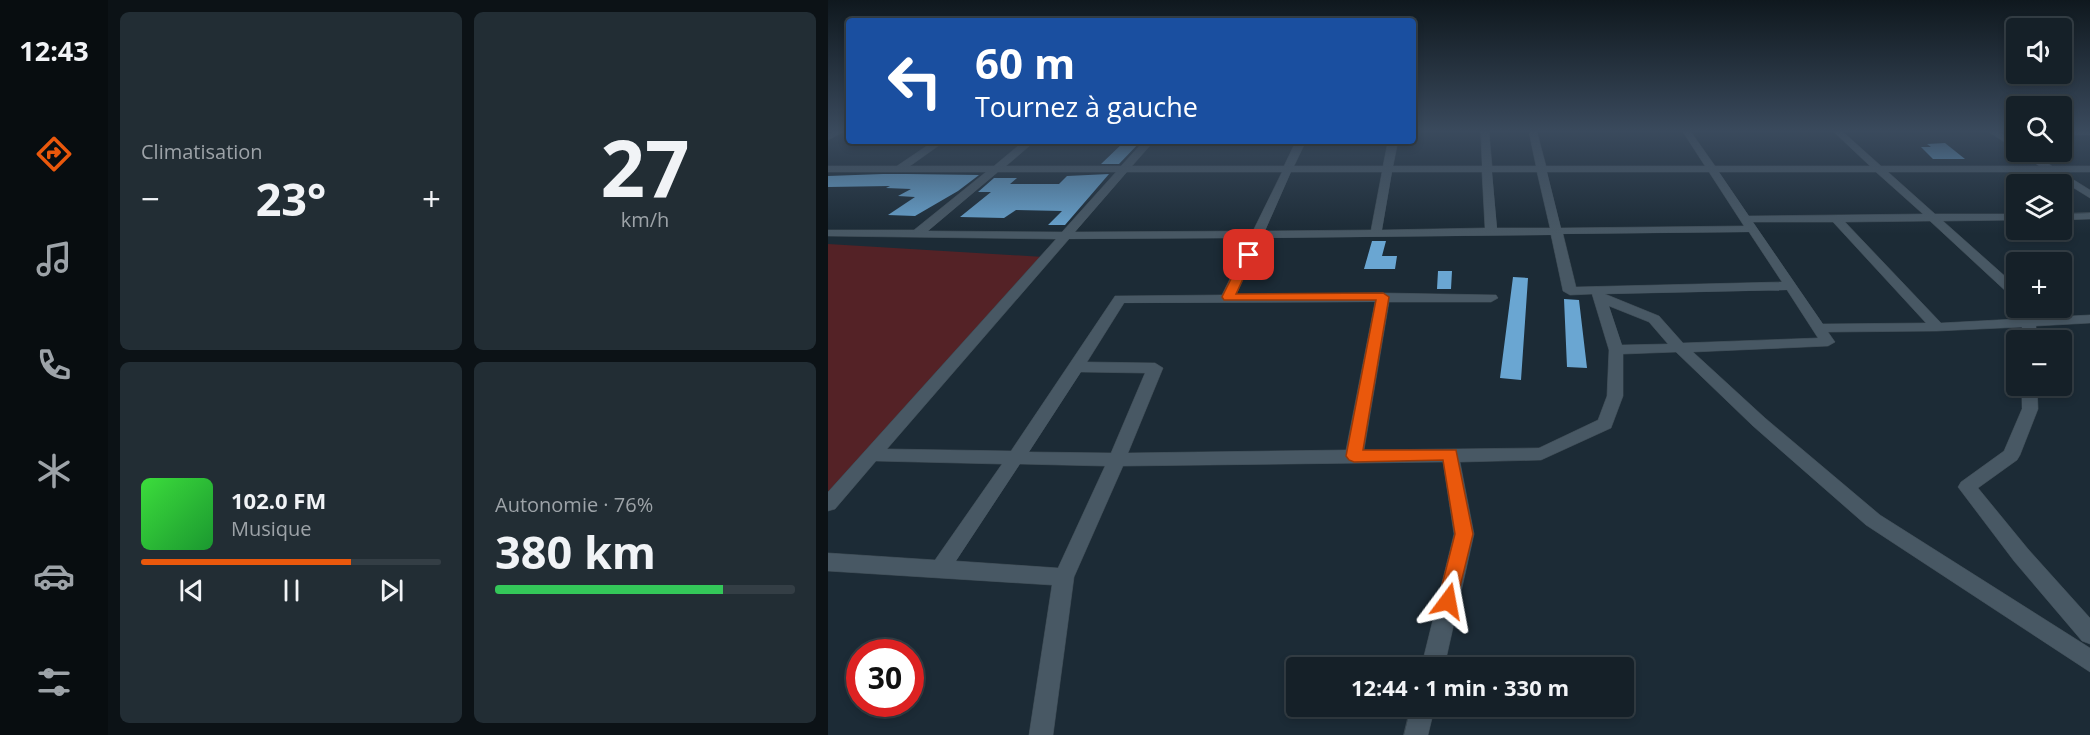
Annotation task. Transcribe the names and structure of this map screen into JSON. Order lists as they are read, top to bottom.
{
  "page": {
    "tabs": "12:43",
    "tile": [
      "Climatisation",
      ["27", "km/h"],
      ["Autonomie · 76%", "380 km"]
    ],
    "map_buttons": ["+", "−"],
    "turn": ["60 m", "Tournez à gauche"],
    "heat": ["−", "23°", "+"],
    "song": ["102.0 FM", "Musique"],
    "limit": "30",
    "trip": "12:44 · 1 min · 330 m"
  }
}
